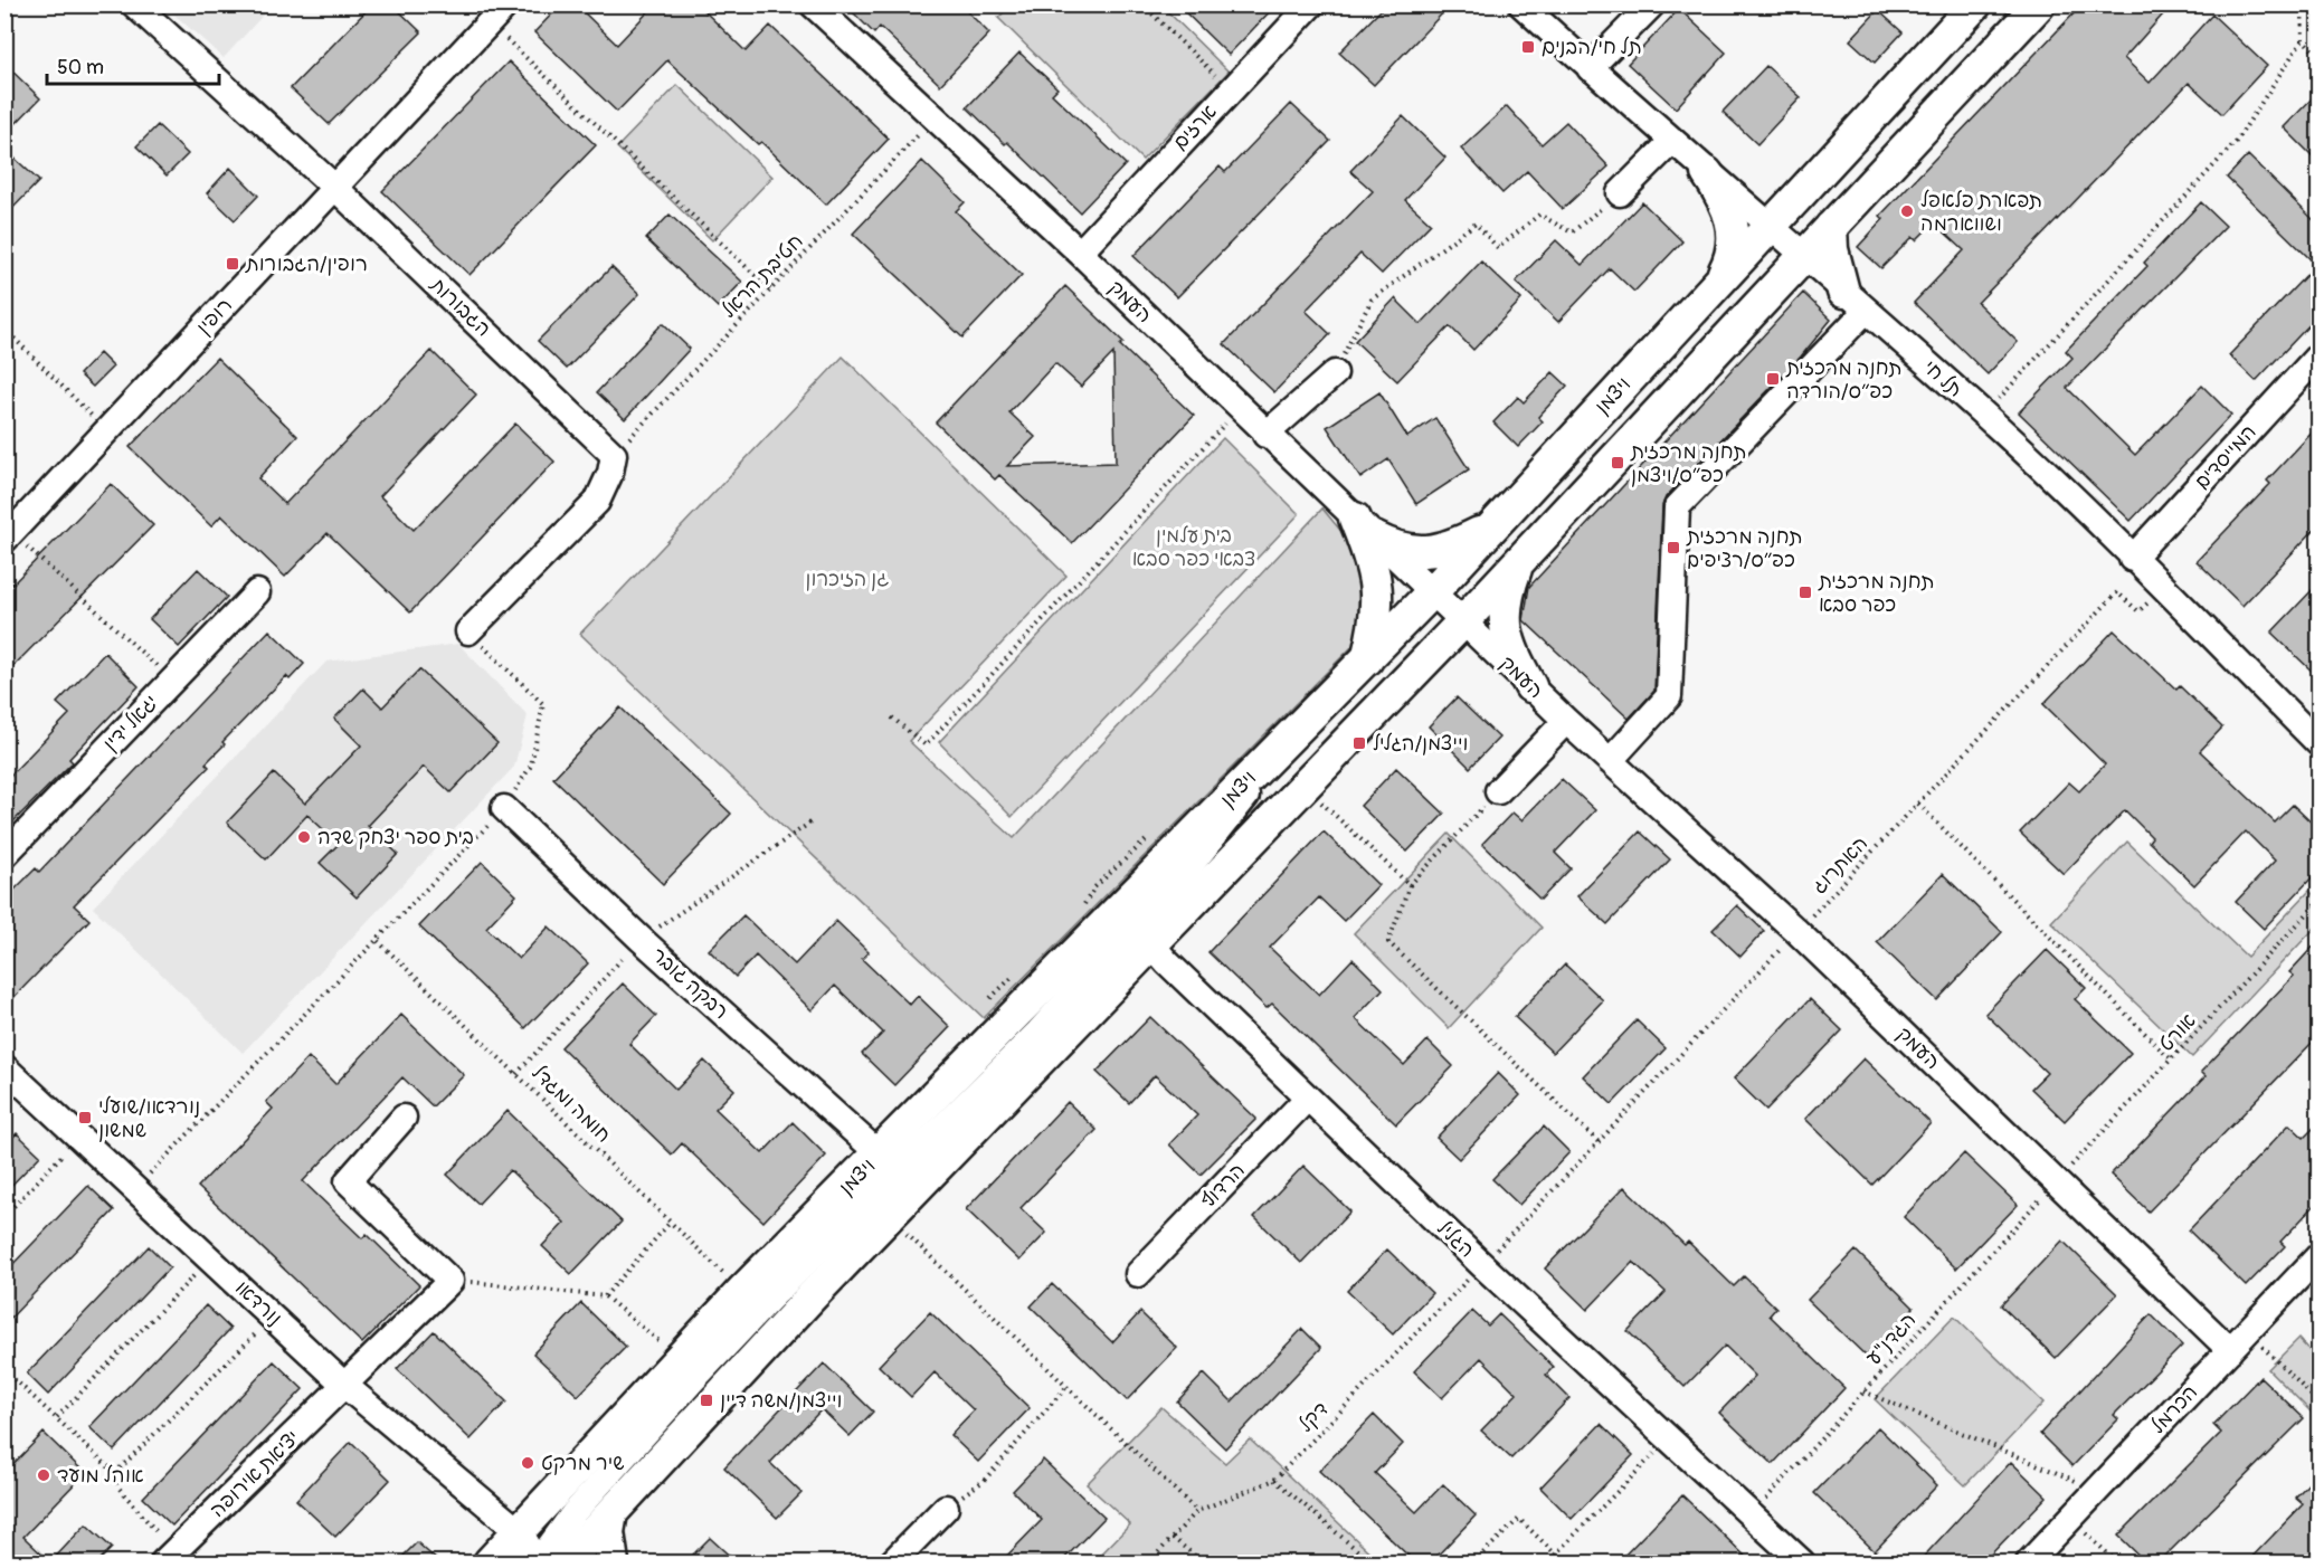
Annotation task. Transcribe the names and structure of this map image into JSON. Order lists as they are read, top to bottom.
{
  "streets": {
    "main road": ["ויצמן"],
    "street": [
      "ארזים",
      "העמק",
      "הגבורות",
      "רופין",
      "תל חי",
      "המייסדים",
      "יגאל ידין",
      "רבקה גובר",
      "הרדוף",
      "הגליל",
      "נורדאו",
      "הכרמל",
      "יציאת אירופה"
    ],
    "path": [
      "חטיבת הראל",
      "האתרוג",
      "אורט",
      "חומה ומגדל",
      "הגדנ\"ע",
      "דקל"
    ]
  },
  "crossings": [
    ["ארזים", "העמק"],
    ["חטיבת הראל", "העמק"],
    ["חטיבת הראל", "הגבורות"],
    ["העמק", "ויצמן"],
    ["העמק", "האתרוג"],
    ["העמק", "אורט"],
    ["העמק", "הגדנ\"ע"],
    ["העמק", "הכרמל"],
    ["הגבורות", "רופין"],
    ["תל חי", "ויצמן"],
    ["תל חי", "המייסדים"],
    ["תל חי", "האתרוג"],
    ["ויצמן", "רבקה גובר"],
    ["ויצמן", "חומה ומגדל"],
    ["ויצמן", "הגליל"],
    ["ויצמן", "נורדאו"],
    ["האתרוג", "הגליל"],
    ["האתרוג", "דקל"],
    ["אורט", "הגדנ\"ע"],
    ["הרדוף", "הגליל"],
    ["הגליל", "הגדנ\"ע"],
    ["הגליל", "דקל"],
    ["נורדאו", "יציאת אירופה"]
  ],
  "parks": ["בית עלמין צבאי כפר סבא", "גן הזיכרון"],
  "places": {
    "transit": [
      "תל חי/הבנים",
      "רופין/הגבורות",
      "תחנה מרכזית כפ״ס/הורדה",
      "תחנה מרכזית כפ״ס/ויצמן",
      "תחנה מרכזית כפ״ס/רציפים",
      "תחנה מרכזית כפר סבא",
      "וייצמן/הגליל",
      "נורדאו/שועלי שמשון",
      "וייצמן/משה דיין"
    ],
    "other": [
      "תפארת פלאפל ושווארמה",
      "בית ספר יצחק שדה",
      "שיר מרקט",
      "אוהל מועד"
    ]
  },
  "scale_bar": "50 m"
}
